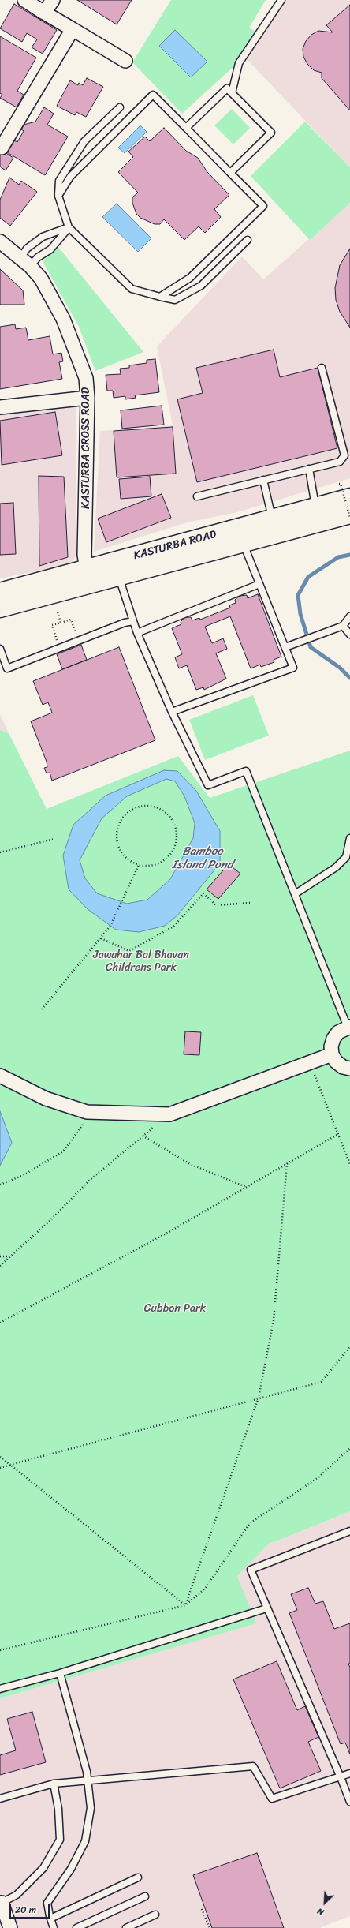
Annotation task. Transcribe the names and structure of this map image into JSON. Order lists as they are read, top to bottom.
{
  "streets": {
    "main road": ["KASTURBA ROAD"],
    "street": ["KASTURBA CROSS ROAD"]
  },
  "crossings": [
    ["KASTURBA CROSS ROAD", "KASTURBA ROAD"]
  ],
  "water": ["Bamboo Island Pond"],
  "parks": ["Jawahar Bal Bhavan Childrens Park", "Cubbon Park"],
  "scale_bar": "20 m",
  "north": "bottom left"
}
